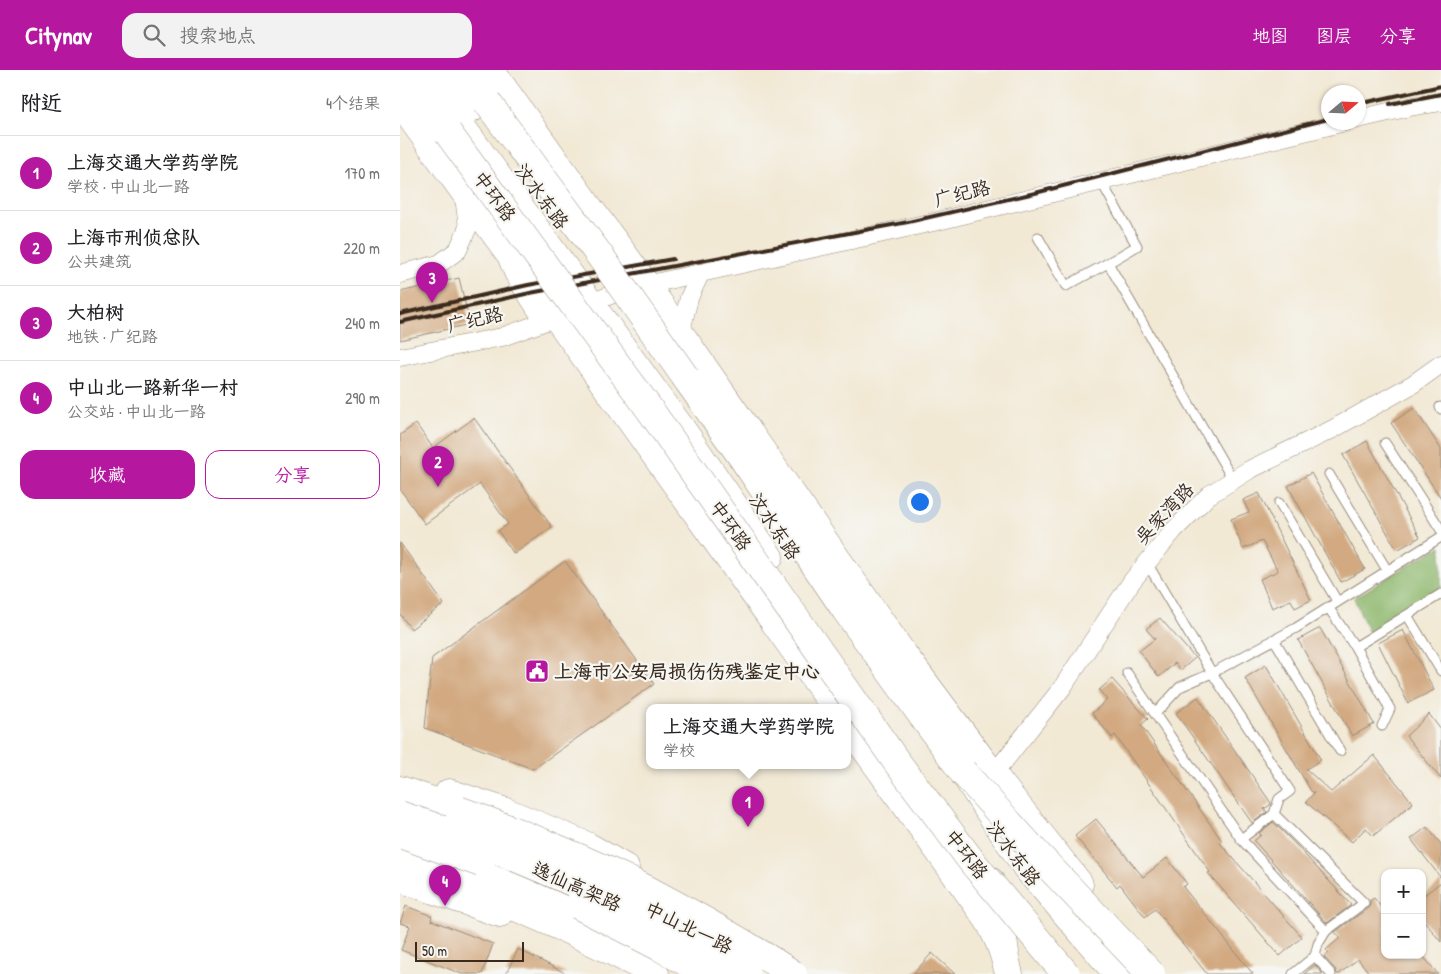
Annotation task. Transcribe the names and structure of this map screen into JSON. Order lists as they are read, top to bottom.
{
  "streets": {
    "main road": [
      "中环路",
      "汶水东路",
      "逸仙高架路",
      "中山北一路"
    ],
    "street": ["广纪路", "吴家湾路"]
  },
  "crossings": [
    ["广纪路", "汶水东路"],
    ["汶水东路", "吴家湾路"],
    ["逸仙高架路", "中山北一路"]
  ],
  "places": {
    "public building": ["上海市公安局损伤伤残鉴定中心"]
  },
  "scale_bar": "50 m",
  "north": "right",
  "page": {
    "header": "Citynav",
    "search": "搜索地点",
    "nav": ["地图", "图层", "分享"],
    "heading": ["附近", "4个结果"],
    "list": [
      {
        "mark": "1",
        "name": "上海交通大学药学院",
        "note": "学校 · 中山北一路",
        "value": "170 m"
      },
      {
        "mark": "2",
        "name": "上海市刑侦总队",
        "note": "公共建筑",
        "value": "220 m"
      },
      {
        "mark": "3",
        "name": "大柏树",
        "note": "地铁 · 广纪路",
        "value": "240 m"
      },
      {
        "mark": "4",
        "name": "中山北一路新华一村",
        "note": "公交站 · 中山北一路",
        "value": "290 m"
      }
    ],
    "pins": [
      "3",
      "2",
      "1",
      "4"
    ],
    "buttons": ["收藏", "分享"],
    "popup": ["上海交通大学药学院", "学校"],
    "map_buttons": ["+", "−"],
    "scale": "50 m"
  }
}
